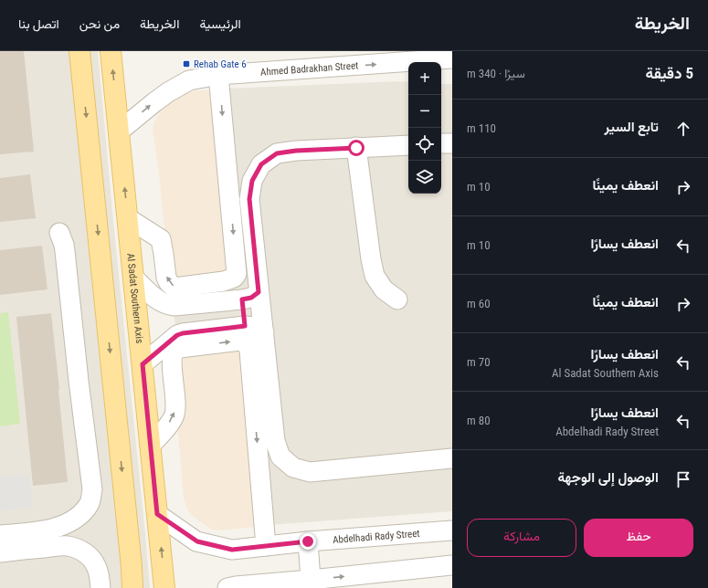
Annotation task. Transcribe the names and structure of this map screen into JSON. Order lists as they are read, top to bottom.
{
  "streets": {
    "main road": ["Al Sadat Southern Axis"],
    "street": ["Ahmed Badrakhan Street", "Abdelhadi Rady Street"]
  },
  "crossings": [
    ["Ahmed Badrakhan Street", "Al Sadat Southern Axis"],
    ["Al Sadat Southern Axis", "Abdelhadi Rady Street"]
  ],
  "one_way": ["Ahmed Badrakhan Street"],
  "places": {
    "transit": ["Rehab Gate 6"]
  },
  "page": {
    "header": "الخريطة",
    "nav": [
      "الرئيسية",
      "الخريطة",
      "من نحن",
      "اتصل بنا"
    ],
    "heading": ["5 دقيقة", "سيرًا · 340 m"],
    "map_buttons": ["+", "−"],
    "list": [
      ["تابع السير", "110 m"],
      ["انعطف يمينًا", "10 m"],
      ["انعطف يسارًا", "10 m"],
      ["انعطف يمينًا", "60 m"],
      ["انعطف يسارًا", "Al Sadat Southern Axis", "70 m"],
      ["انعطف يسارًا", "Abdelhadi Rady Street", "80 m"],
      "الوصول إلى الوجهة"
    ],
    "buttons": ["حفظ", "مشاركة"]
  }
}
